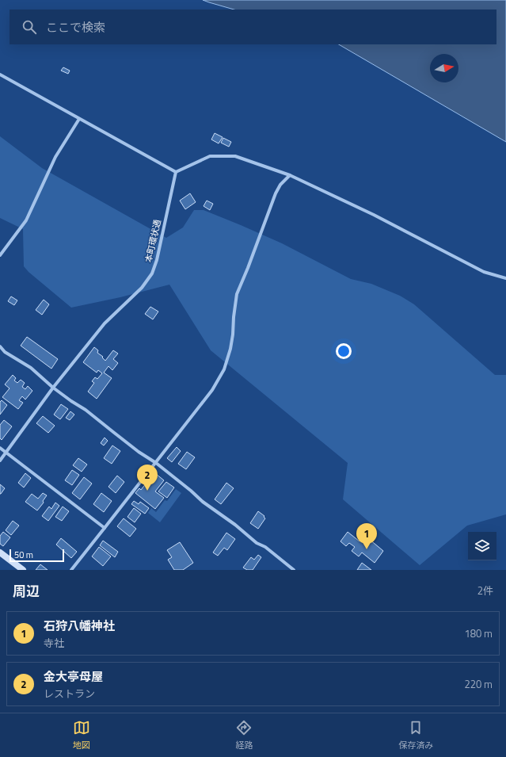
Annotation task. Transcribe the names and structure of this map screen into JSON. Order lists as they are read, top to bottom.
{
  "streets": {
    "street": ["本町環状通"]
  },
  "scale_bar": "50 m",
  "north": "right",
  "page": {
    "search": "ここで検索",
    "pins": ["2", "1"],
    "scale": "50 m",
    "heading": ["周辺", "2件"],
    "list": [
      {
        "mark": "1",
        "name": "石狩八幡神社",
        "note": "寺社",
        "value": "180 m"
      },
      {
        "mark": "2",
        "name": "金大亭母屋",
        "note": "レストラン",
        "value": "220 m"
      }
    ],
    "nav": ["地図", "経路", "保存済み"]
  }
}
